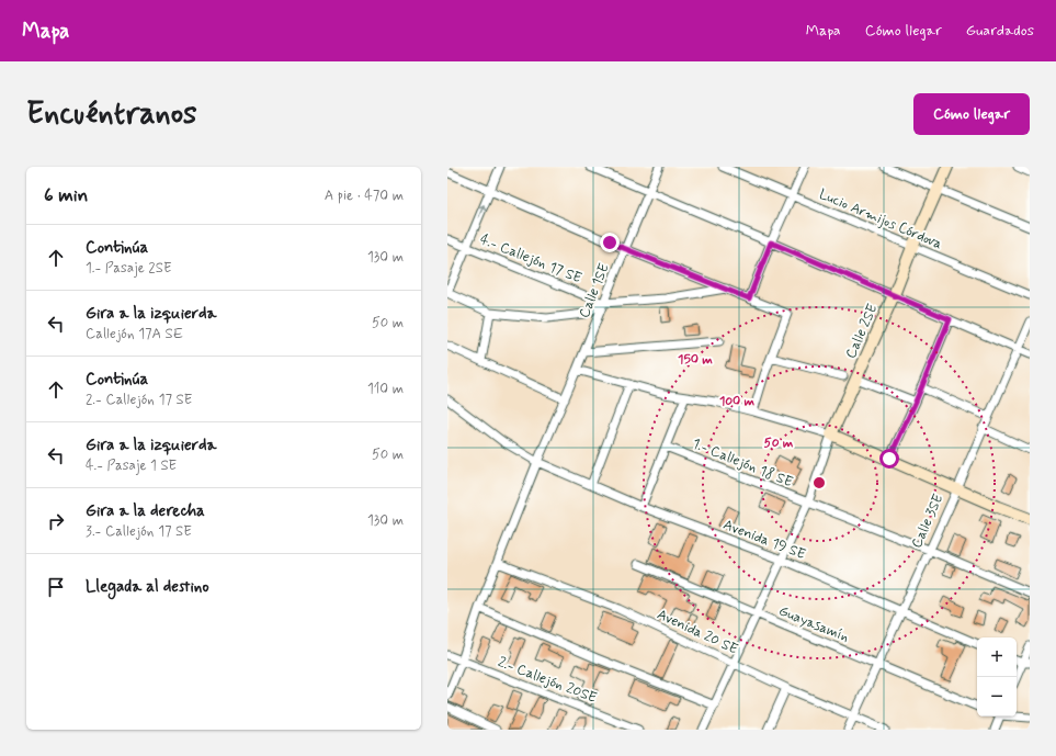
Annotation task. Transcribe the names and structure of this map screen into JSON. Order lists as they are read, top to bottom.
{
  "streets": {
    "street": [
      "Lucio Armijos Córdova",
      "4.- Callejón 17 SE",
      "Calle 1SE",
      "Calle 2SE",
      "1.- Callejón 18 SE",
      "Calle 3SE",
      "Avenida 19 SE",
      "Guayasamín",
      "Avenida 20 SE",
      "2.- Callejón 20SE"
    ]
  },
  "crossings": [
    ["Lucio Armijos Córdova", "Calle 2SE"],
    ["4.- Callejón 17 SE", "Calle 1SE"],
    ["Calle 1SE", "Avenida 19 SE"],
    ["Calle 1SE", "Avenida 20 SE"],
    ["Calle 1SE", "2.- Callejón 20SE"],
    ["1.- Callejón 18 SE", "Calle 3SE"],
    ["Calle 3SE", "Avenida 19 SE"],
    ["Calle 3SE", "Guayasamín"],
    ["Calle 3SE", "Avenida 20 SE"]
  ],
  "page": {
    "header": "Mapa",
    "nav": ["Mapa", "Cómo llegar", "Guardados"],
    "buttons": "Cómo llegar",
    "title": "Encuéntranos",
    "heading": ["6 min", "A pie · 470 m"],
    "list": [
      ["Continúa", "1.- Pasaje 2SE", "130 m"],
      ["Gira a la izquierda", "Callejón 17A SE", "50 m"],
      ["Continúa", "2.- Callejón 17 SE", "110 m"],
      ["Gira a la izquierda", "4.- Pasaje 1 SE", "50 m"],
      ["Gira a la derecha", "3.- Callejón 17 SE", "130 m"],
      "Llegada al destino"
    ],
    "map_buttons": ["+", "−"]
  },
  "rings": ["150 m", "100 m", "50 m"]
}
